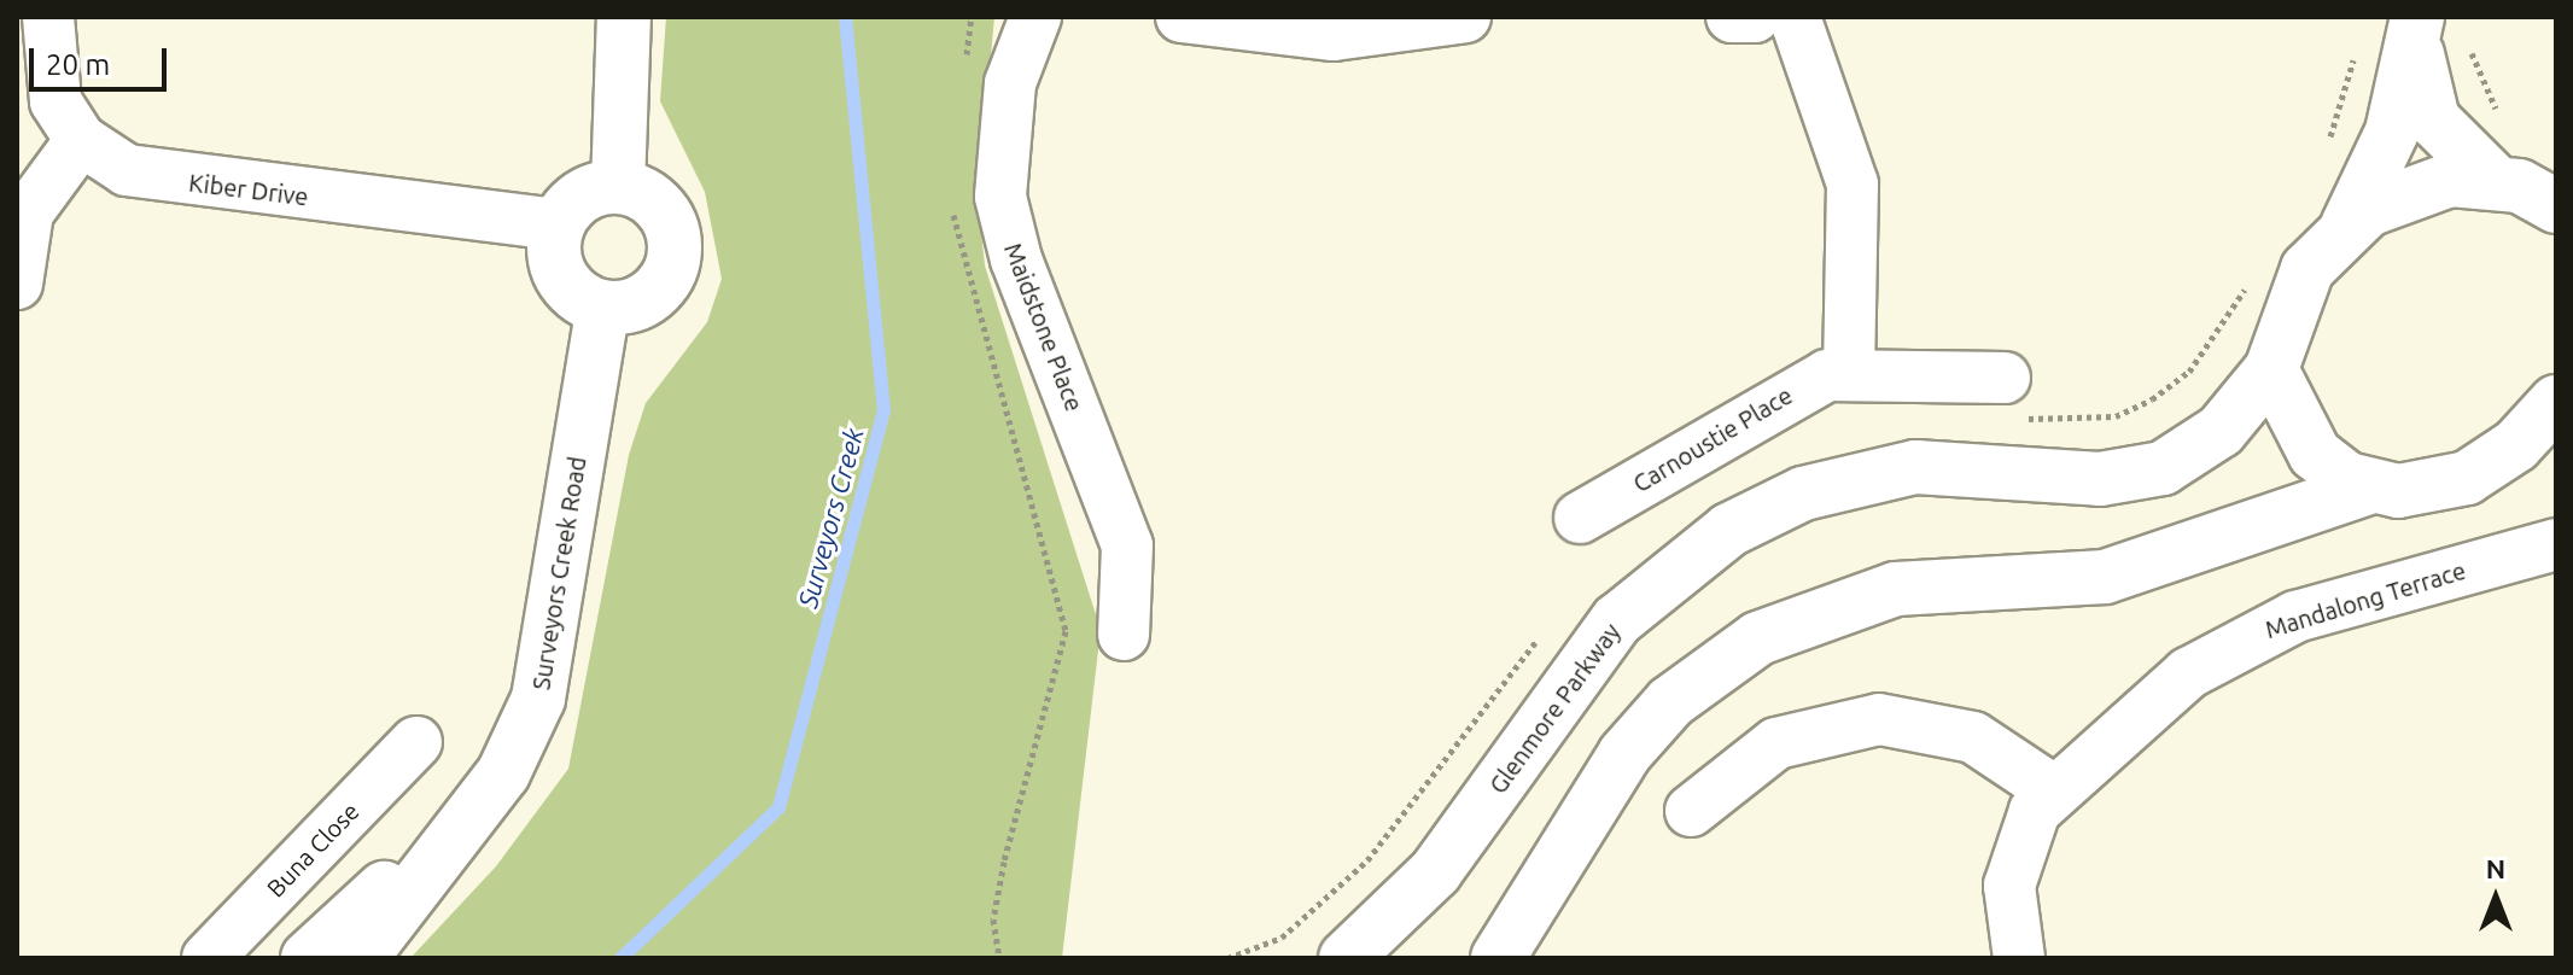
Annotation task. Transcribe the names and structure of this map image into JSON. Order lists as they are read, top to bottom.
{
  "streets": {
    "main road": ["Surveyors Creek Road", "Glenmore Parkway"],
    "street": [
      "Kiber Drive",
      "Maidstone Place",
      "Carnoustie Place",
      "Mandalong Terrace",
      "Buna Close"
    ]
  },
  "crossings": [
    ["Kiber Drive", "Surveyors Creek Road"]
  ],
  "water": ["Surveyors Creek"],
  "scale_bar": "20 m",
  "north": "top"
}
